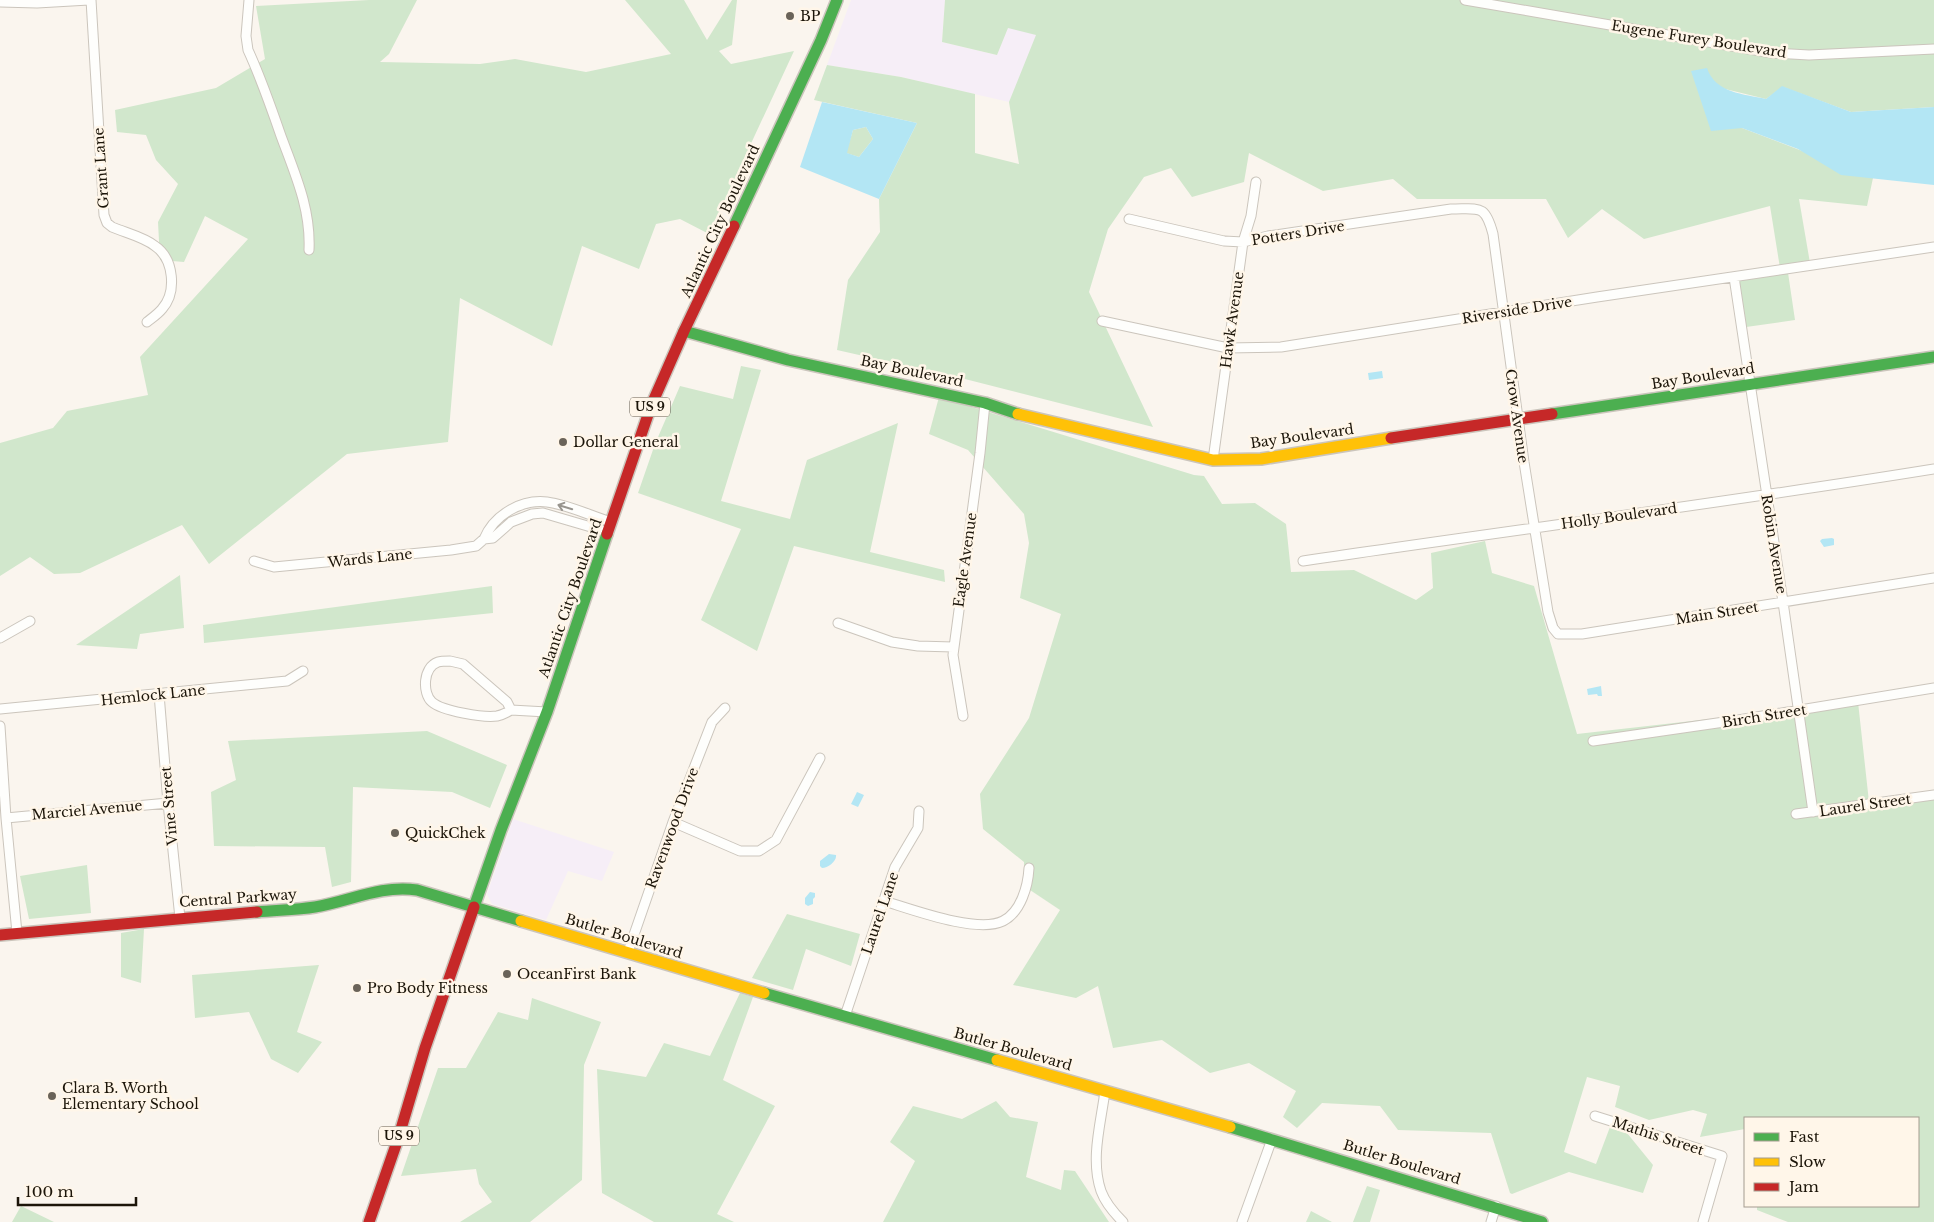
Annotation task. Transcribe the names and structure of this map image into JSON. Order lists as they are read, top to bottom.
{
  "streets": {
    "main road": [
      "Atlantic City Boulevard",
      "Bay Boulevard",
      "US 9",
      "Central Parkway",
      "Butler Boulevard"
    ],
    "street": [
      "Eugene Furey Boulevard",
      "Grant Lane",
      "Potters Drive",
      "Riverside Drive",
      "Hawk Avenue",
      "Crow Avenue",
      "Holly Boulevard",
      "Robin Avenue",
      "Wards Lane",
      "Eagle Avenue",
      "Main Street",
      "Hemlock Lane",
      "Birch Street",
      "Laurel Street",
      "Vine Street",
      "Marciel Avenue",
      "Ravenwood Drive",
      "Laurel Lane",
      "Mathis Street"
    ]
  },
  "crossings": [
    ["Atlantic City Boulevard", "Bay Boulevard"],
    ["Atlantic City Boulevard", "Wards Lane"],
    ["Atlantic City Boulevard", "Central Parkway"],
    ["Atlantic City Boulevard", "Butler Boulevard"],
    ["Potters Drive", "Hawk Avenue"],
    ["Potters Drive", "Crow Avenue"],
    ["Riverside Drive", "Hawk Avenue"],
    ["Riverside Drive", "Crow Avenue"],
    ["Riverside Drive", "Robin Avenue"],
    ["Hawk Avenue", "Bay Boulevard"],
    ["Bay Boulevard", "Crow Avenue"],
    ["Bay Boulevard", "Robin Avenue"],
    ["Bay Boulevard", "Eagle Avenue"],
    ["Crow Avenue", "Holly Boulevard"],
    ["Crow Avenue", "Main Street"],
    ["Holly Boulevard", "Robin Avenue"],
    ["Robin Avenue", "Main Street"],
    ["Robin Avenue", "Birch Street"],
    ["Robin Avenue", "Laurel Street"],
    ["Hemlock Lane", "Vine Street"],
    ["Vine Street", "Marciel Avenue"],
    ["Vine Street", "Central Parkway"],
    ["Ravenwood Drive", "Butler Boulevard"],
    ["Central Parkway", "Butler Boulevard"],
    ["Laurel Lane", "Butler Boulevard"]
  ],
  "places": [
    "BP",
    "Dollar General",
    "QuickChek",
    "OceanFirst Bank",
    "Pro Body Fitness",
    "Clara B. Worth Elementary School"
  ],
  "legend": ["Fast", "Slow", "Jam"],
  "scale_bar": "100 m"
}
